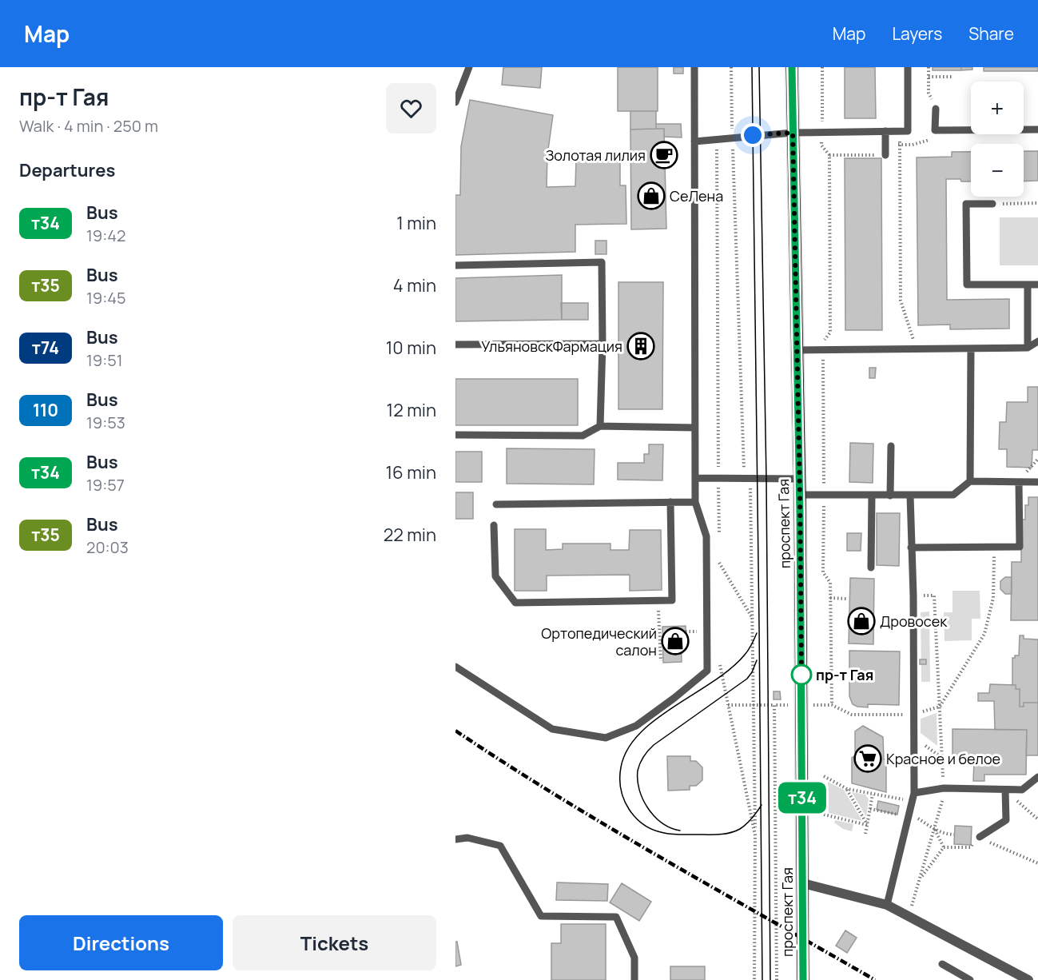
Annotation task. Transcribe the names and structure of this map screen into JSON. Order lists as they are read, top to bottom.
{
  "streets": {
    "main road": ["проспект Гая"]
  },
  "places": {
    "cafe": ["Золотая лилия"],
    "shop": ["СеЛена", "Дровосек", "Ортопедический салон"],
    "building": ["УльяновскФармация"],
    "other": ["пр-т Гая"],
    "supermarket": ["Красное и белое"]
  },
  "lines": ["bus line т34"],
  "page": {
    "header": "Map",
    "nav": ["Map", "Layers", "Share"],
    "heading": [
      ["пр-т Гая", "Walk · 4 min · 250 m"],
      "Departures"
    ],
    "on_map": "т34",
    "map_buttons": ["+", "−"],
    "list": [
      {
        "mark": "т34",
        "name": "Bus",
        "note": "19:42",
        "value": "1 min"
      },
      {
        "mark": "т35",
        "name": "Bus",
        "note": "19:45",
        "value": "4 min"
      },
      {
        "mark": "т74",
        "name": "Bus",
        "note": "19:51",
        "value": "10 min"
      },
      {
        "mark": "110",
        "name": "Bus",
        "note": "19:53",
        "value": "12 min"
      },
      {
        "mark": "т34",
        "name": "Bus",
        "note": "19:57",
        "value": "16 min"
      },
      {
        "mark": "т35",
        "name": "Bus",
        "note": "20:03",
        "value": "22 min"
      }
    ],
    "buttons": ["Directions", "Tickets"]
  }
}
